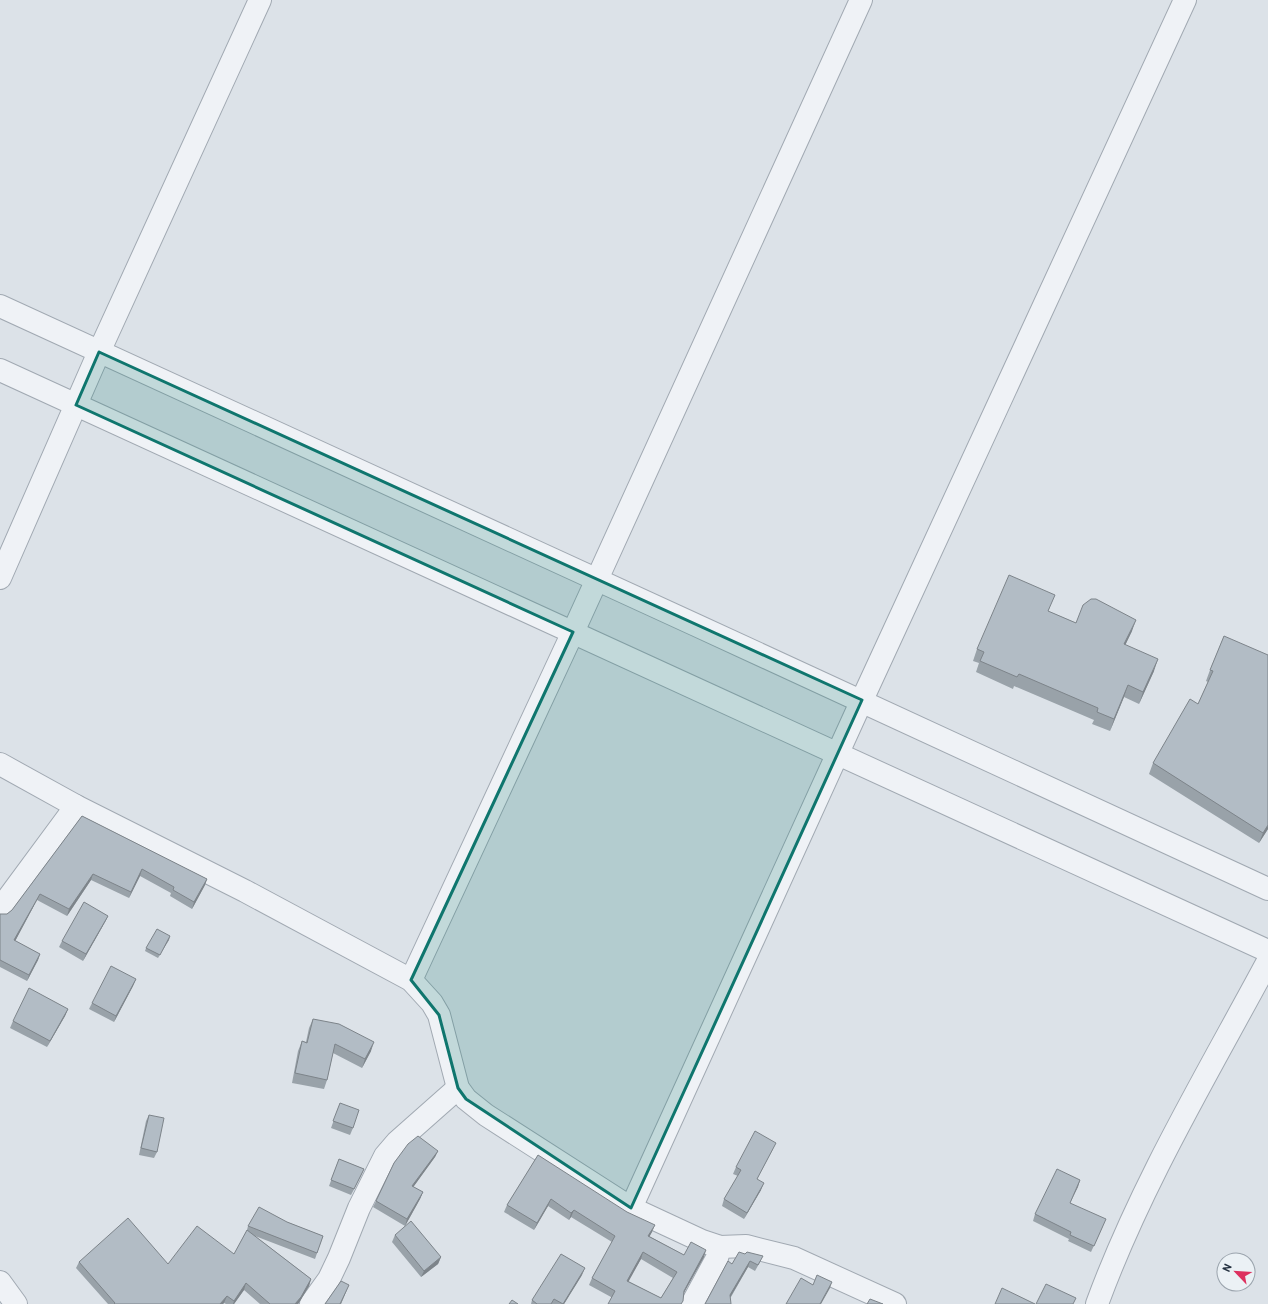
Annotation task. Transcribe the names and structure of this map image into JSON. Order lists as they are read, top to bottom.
{
  "north": "top left"
}
